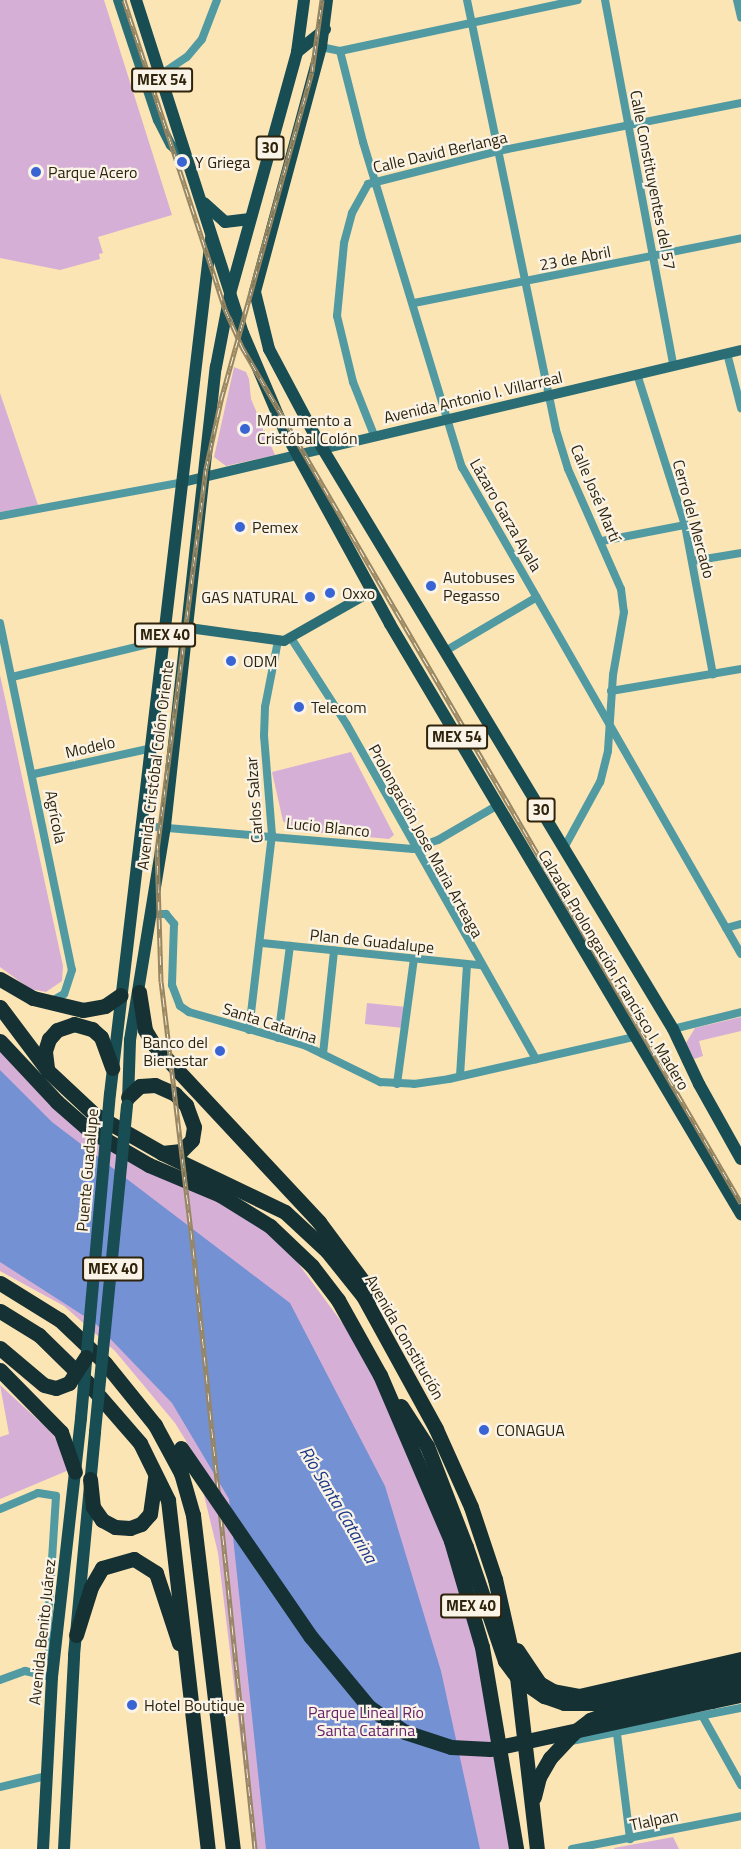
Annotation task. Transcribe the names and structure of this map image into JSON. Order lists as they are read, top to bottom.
{
  "streets": {
    "highway": ["MEX 40", "Avenida Constitución"],
    "main road": [
      "MEX 54",
      "30",
      "Avenida Cristóbal Colón Oriente",
      "Calzada Prolongación Francisco I. Madero",
      "Puente Guadalupe",
      "Avenida Benito Juárez"
    ],
    "street": [
      "Calle David Berlanga",
      "Calle Constituyentes del 57",
      "23 de Abril",
      "Avenida Antonio I. Villarreal",
      "Calle José Martí",
      "Lázaro Garza Ayala",
      "Cerro del Mercado",
      "Modelo",
      "Carlos Salzar",
      "Agrícola",
      "Lucio Blanco",
      "Prolongación Jose Maria Arteaga",
      "Plan de Guadalupe",
      "Santa Catarina",
      "Tlalpan"
    ]
  },
  "crossings": [
    ["MEX 54", "30"],
    ["MEX 54", "Avenida Cristóbal Colón Oriente"],
    ["MEX 54", "Calzada Prolongación Francisco I. Madero"],
    ["30", "Avenida Cristóbal Colón Oriente"],
    ["30", "Calzada Prolongación Francisco I. Madero"],
    ["Calle David Berlanga", "Calle Constituyentes del 57"],
    ["Calle David Berlanga", "Avenida Antonio I. Villarreal"],
    ["Calle David Berlanga", "Calle José Martí"],
    ["Calle David Berlanga", "Lázaro Garza Ayala"],
    ["Calle Constituyentes del 57", "23 de Abril"],
    ["Calle Constituyentes del 57", "Avenida Antonio I. Villarreal"],
    ["23 de Abril", "Calle José Martí"],
    ["23 de Abril", "Lázaro Garza Ayala"],
    ["Avenida Antonio I. Villarreal", "Calle José Martí"],
    ["Avenida Antonio I. Villarreal", "Lázaro Garza Ayala"],
    ["Avenida Antonio I. Villarreal", "Cerro del Mercado"],
    ["Avenida Antonio I. Villarreal", "Avenida Cristóbal Colón Oriente"],
    ["Avenida Antonio I. Villarreal", "Calzada Prolongación Francisco I. Madero"],
    ["Calle José Martí", "Lázaro Garza Ayala"],
    ["Calle José Martí", "Calzada Prolongación Francisco I. Madero"],
    ["Modelo", "Avenida Cristóbal Colón Oriente"],
    ["Modelo", "Agrícola"],
    ["Avenida Cristóbal Colón Oriente", "Lucio Blanco"],
    ["Avenida Cristóbal Colón Oriente", "Calzada Prolongación Francisco I. Madero"],
    ["Avenida Cristóbal Colón Oriente", "Santa Catarina"],
    ["Avenida Cristóbal Colón Oriente", "Puente Guadalupe"],
    ["Avenida Cristóbal Colón Oriente", "Avenida Benito Juárez"],
    ["Carlos Salzar", "Lucio Blanco"],
    ["Carlos Salzar", "Plan de Guadalupe"],
    ["Carlos Salzar", "Santa Catarina"],
    ["Lucio Blanco", "Prolongación Jose Maria Arteaga"],
    ["Lucio Blanco", "Calzada Prolongación Francisco I. Madero"],
    ["Prolongación Jose Maria Arteaga", "Plan de Guadalupe"],
    ["Prolongación Jose Maria Arteaga", "Santa Catarina"],
    ["Calzada Prolongación Francisco I. Madero", "Santa Catarina"],
    ["Puente Guadalupe", "Avenida Benito Juárez"]
  ],
  "water": ["Río Santa Catarina"],
  "parks": ["Parque Lineal Río Santa Catarina"],
  "places": [
    "Y Griega",
    "Parque Acero",
    "Monumento a Cristóbal Colón",
    "Pemex",
    "Autobuses Pegasso",
    "Oxxo",
    "GAS NATURAL",
    "ODM",
    "Telecom",
    "Banco del Bienestar",
    "CONAGUA",
    "Hotel Boutique"
  ]
}
